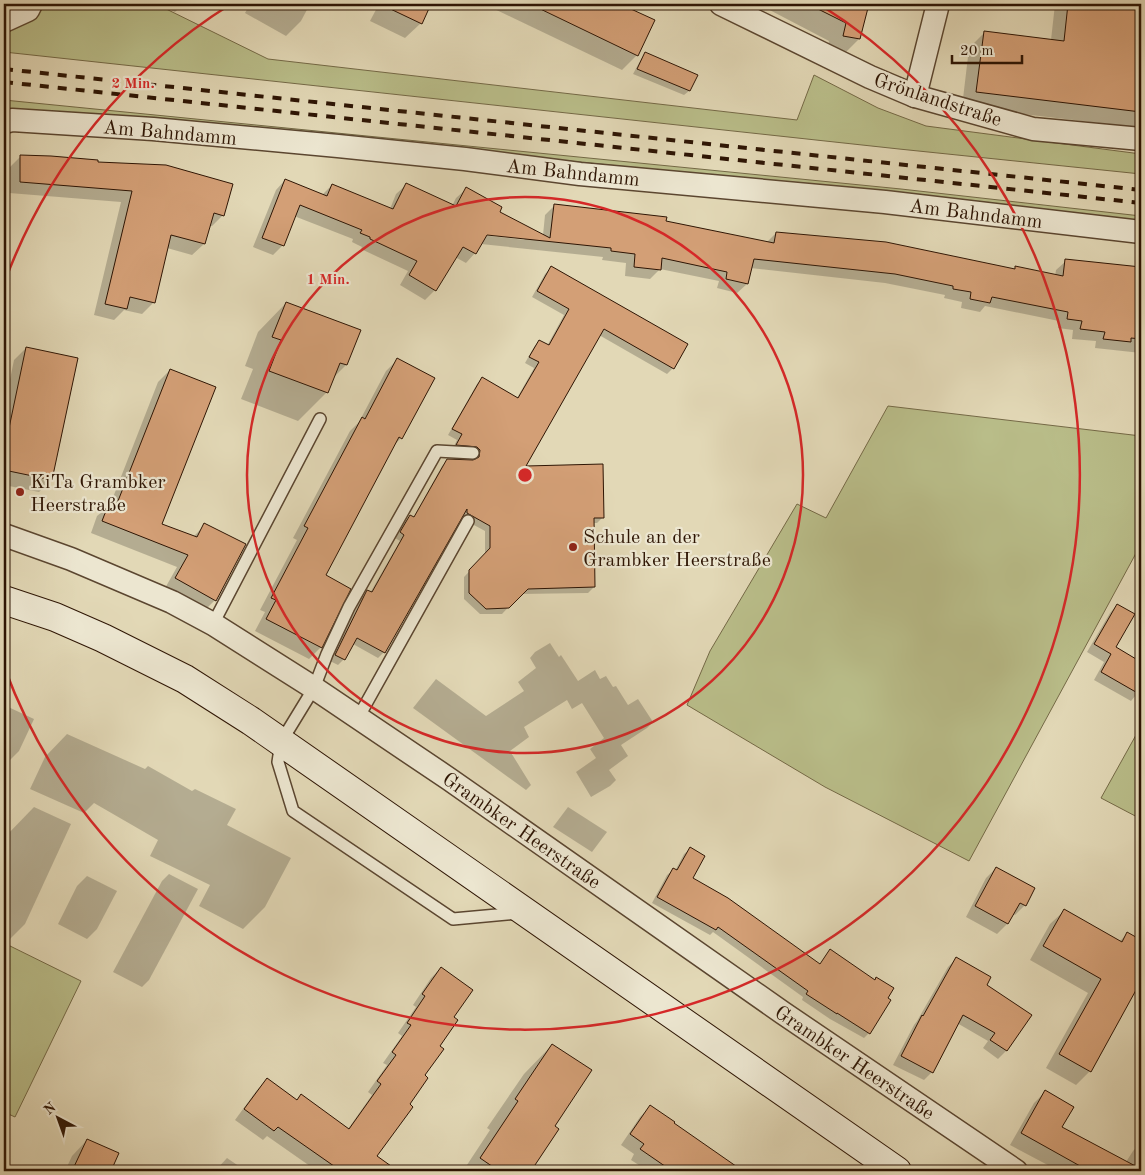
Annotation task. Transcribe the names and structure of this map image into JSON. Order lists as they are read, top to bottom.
{
  "streets": {
    "street": ["Grönlandstraße", "Am Bahndamm", "Grambker Heerstraße"]
  },
  "places": ["KiTa Grambker Heerstraße", "Schule an der Grambker Heerstraße"],
  "scale_bar": "20 m",
  "north": "top left",
  "rings": ["2 Min.", "1 Min."]
}
